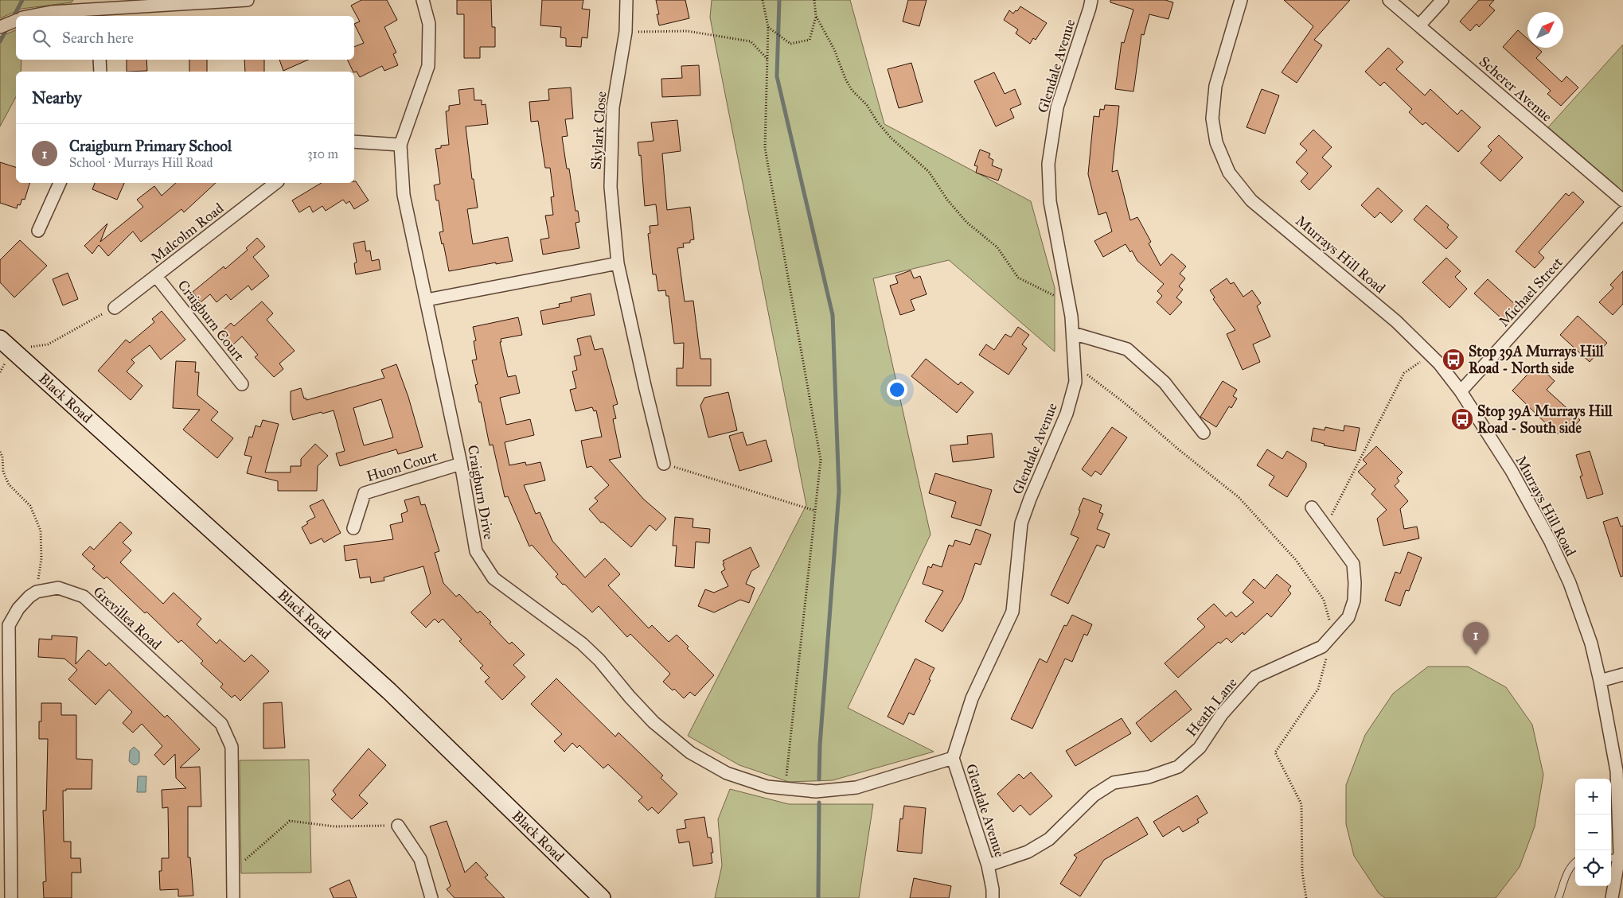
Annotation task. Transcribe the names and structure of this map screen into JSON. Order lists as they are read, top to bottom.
{
  "streets": {
    "main road": ["Black Road"],
    "street": [
      "Glendale Avenue",
      "Scherer Avenue",
      "Skylark Close",
      "Malcolm Road",
      "Murrays Hill Road",
      "Michael Street",
      "Craigburn Court",
      "Huon Court",
      "Craigburn Drive",
      "Grevillea Road",
      "Heath Lane"
    ]
  },
  "crossings": [
    ["Glendale Avenue", "Craigburn Drive"],
    ["Glendale Avenue", "Heath Lane"],
    ["Malcolm Road", "Craigburn Court"],
    ["Murrays Hill Road", "Michael Street"],
    ["Huon Court", "Craigburn Drive"]
  ],
  "places": {
    "bus stop": ["Stop 39A Murrays Hill Road - North side", "Stop 39A Murrays Hill Road - South side"]
  },
  "north": "top right",
  "page": {
    "search": "Search here",
    "heading": "Nearby",
    "list": [
      {
        "mark": "1",
        "name": "Craigburn Primary School",
        "note": "School · Murrays Hill Road",
        "value": "310 m"
      }
    ],
    "pins": "1",
    "map_buttons": ["+", "−"]
  }
}
